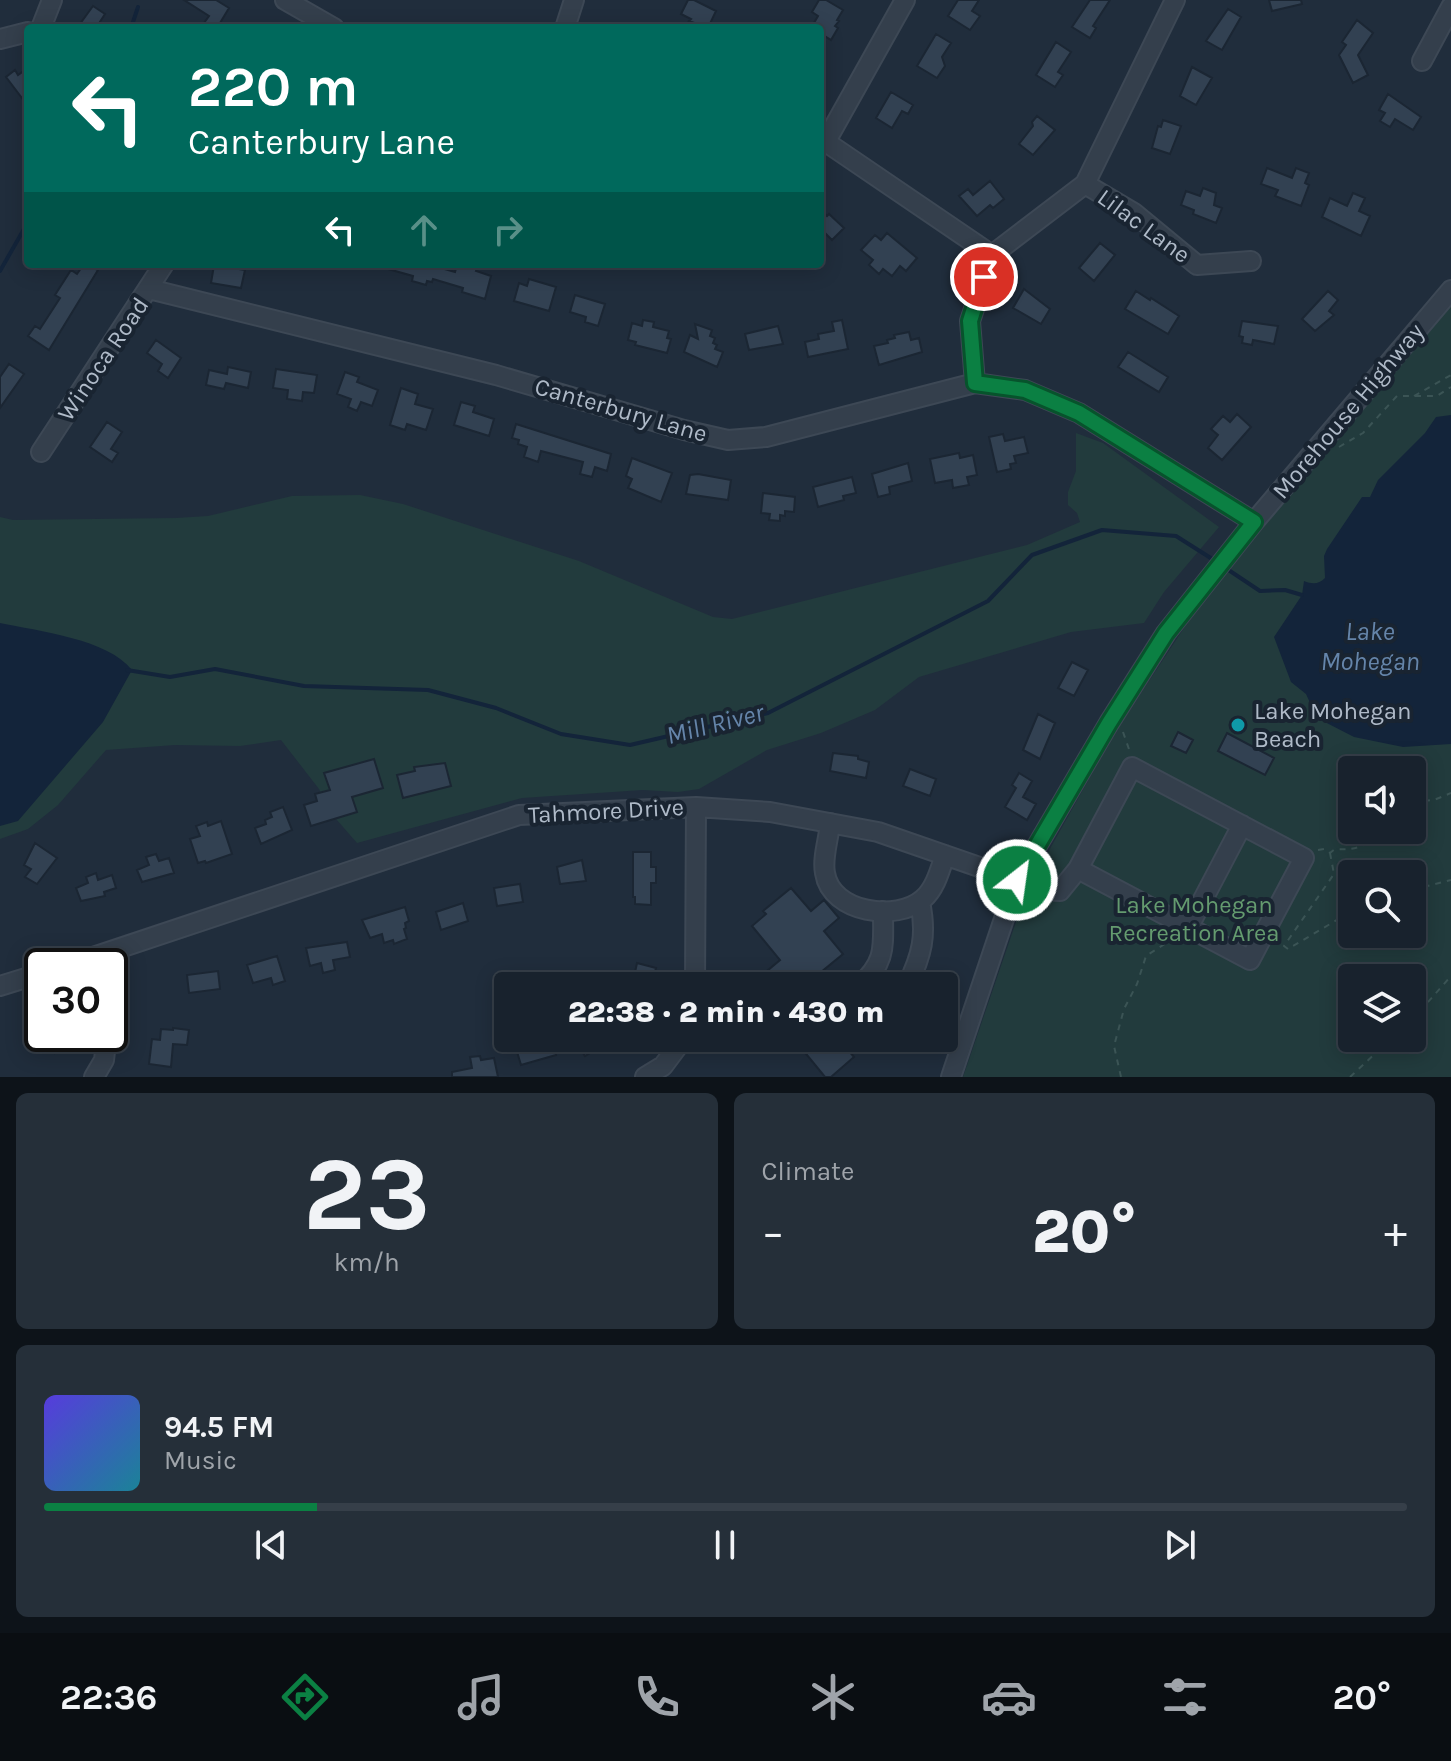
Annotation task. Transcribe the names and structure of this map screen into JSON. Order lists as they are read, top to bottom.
{
  "streets": {
    "street": [
      "Lilac Lane",
      "Winoca Road",
      "Canterbury Lane",
      "Morehouse Highway",
      "Tahmore Drive"
    ]
  },
  "crossings": [
    ["Winoca Road", "Canterbury Lane"],
    ["Canterbury Lane", "Morehouse Highway"],
    ["Morehouse Highway", "Tahmore Drive"]
  ],
  "water": ["Lake Mohegan", "Mill River"],
  "parks": ["Lake Mohegan Recreation Area"],
  "places": ["Lake Mohegan Beach"],
  "page": {
    "turn": ["220 m", "Canterbury Lane"],
    "limit": "30",
    "trip": "22:38 · 2 min · 430 m",
    "tile": [
      ["23", "km/h"],
      "Climate"
    ],
    "heat": ["−", "20°", "+"],
    "song": ["94.5 FM", "Music"],
    "tabs": ["22:36", "20°"]
  }
}
